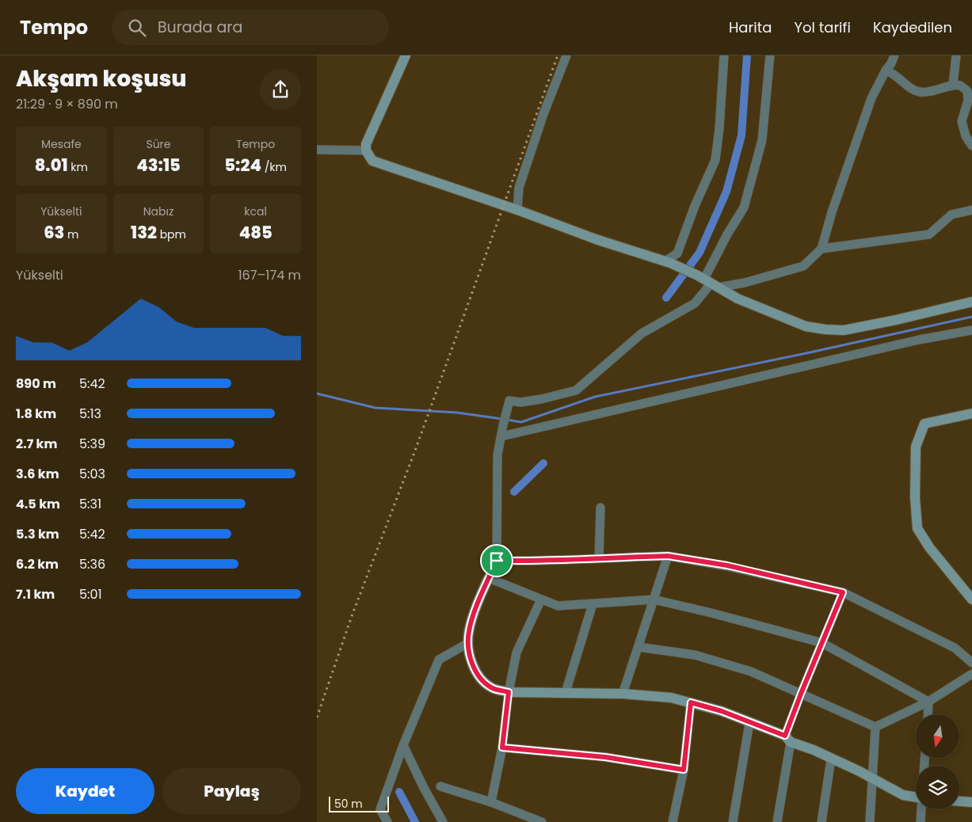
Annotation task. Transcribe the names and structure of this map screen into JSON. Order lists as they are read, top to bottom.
{
  "scale_bar": "50 m",
  "north": "bottom",
  "page": {
    "header": "Tempo",
    "search": "Burada ara",
    "nav": ["Harita", "Yol tarifi", "Kaydedilen"],
    "heading": ["Akşam koşusu", "21:29 · 9 × 890 m"],
    "stats": [
      ["Mesafe", "8.01 km"],
      ["Süre", "43:15"],
      ["Tempo", "5:24 /km"],
      ["Yükselti", "63 m"],
      ["Nabız", "132 bpm"],
      ["kcal", "485"]
    ],
    "chart": ["Yükselti", "167–174 m"],
    "list": [
      {
        "name": "890 m",
        "note": "5:42"
      },
      {
        "name": "1.8 km",
        "note": "5:13"
      },
      {
        "name": "2.7 km",
        "note": "5:39"
      },
      {
        "name": "3.6 km",
        "note": "5:03"
      },
      {
        "name": "4.5 km",
        "note": "5:31"
      },
      {
        "name": "5.3 km",
        "note": "5:42"
      },
      {
        "name": "6.2 km",
        "note": "5:36"
      },
      {
        "name": "7.1 km",
        "note": "5:01"
      }
    ],
    "buttons": ["Kaydet", "Paylaş"],
    "scale": "50 m"
  }
}
